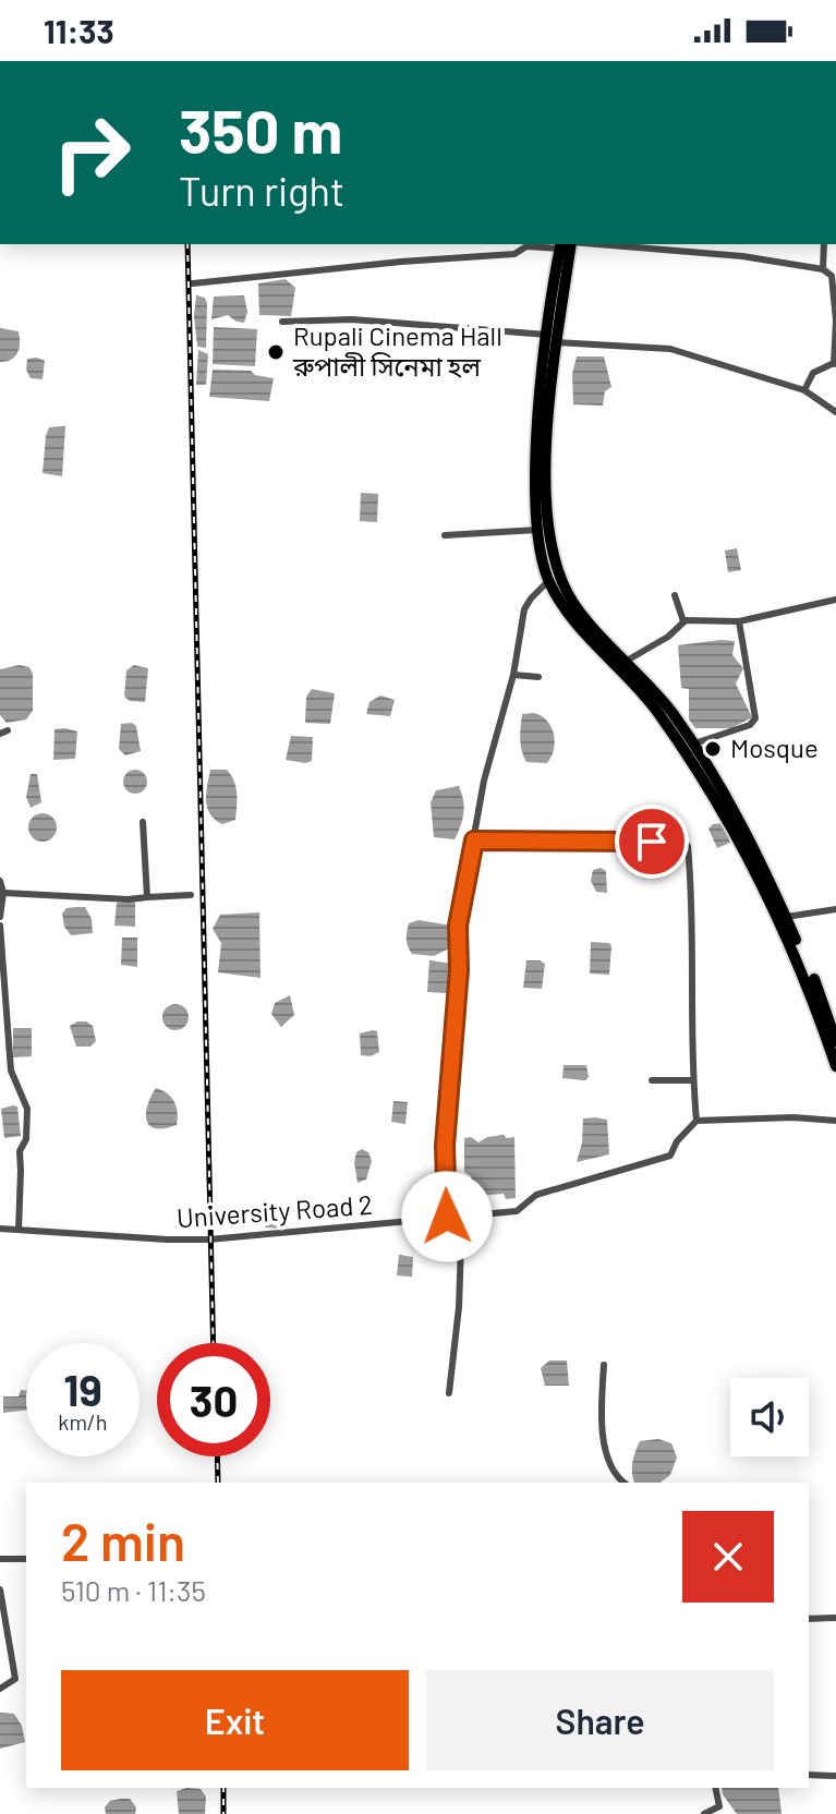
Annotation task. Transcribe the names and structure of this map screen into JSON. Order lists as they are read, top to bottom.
{
  "streets": {
    "street": ["University Road 2"]
  },
  "places": ["Rupali Cinema Hall রুপালী সিনেমা হল", "Mosque"],
  "page": {
    "status": "11:33",
    "turn": ["350 m", "Turn right"],
    "speed": "19 km/h",
    "limit": "30",
    "heading": ["2 min", "510 m · 11:35"],
    "buttons": ["Exit", "Share"]
  }
}
